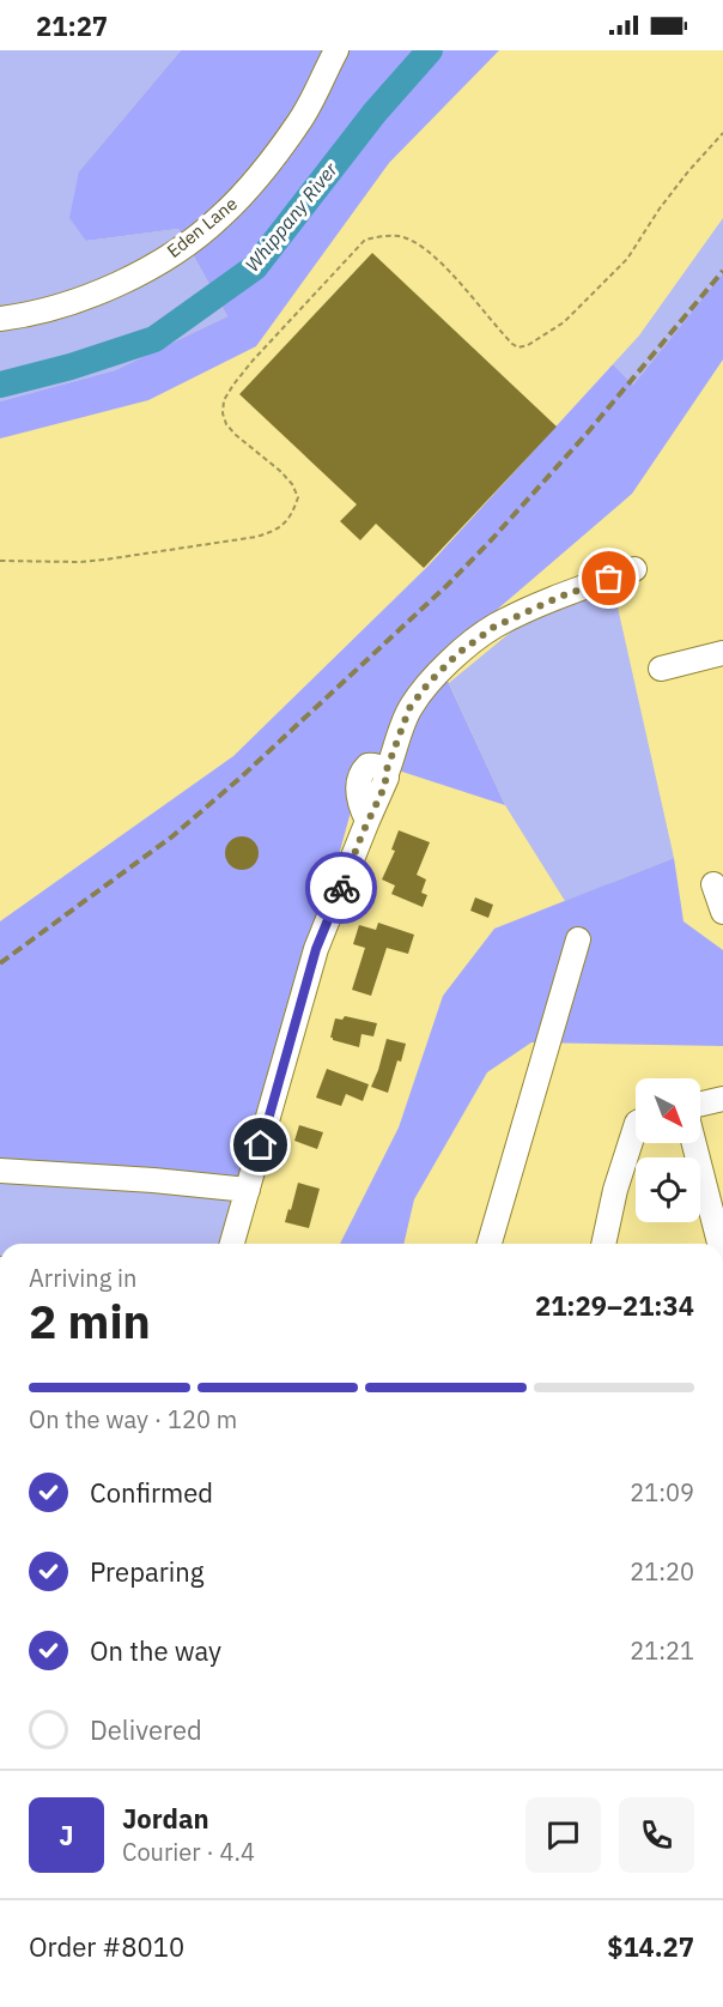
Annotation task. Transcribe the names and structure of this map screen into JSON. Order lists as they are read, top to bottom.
{
  "streets": {
    "street": ["Eden Lane"]
  },
  "water": ["Whippany River"],
  "north": "bottom right",
  "page": {
    "status": "21:27",
    "heading": ["2 min", "Arriving in", "21:29–21:34"],
    "panel": [
      "Jordan",
      "Courier · 4.4",
      "Order #8010",
      "$14.27"
    ],
    "bar": "On the way · 120 m",
    "list": [
      ["Confirmed", "21:09"],
      ["Preparing", "21:20"],
      ["On the way", "21:21"],
      "Delivered"
    ],
    "round": "J"
  }
}
